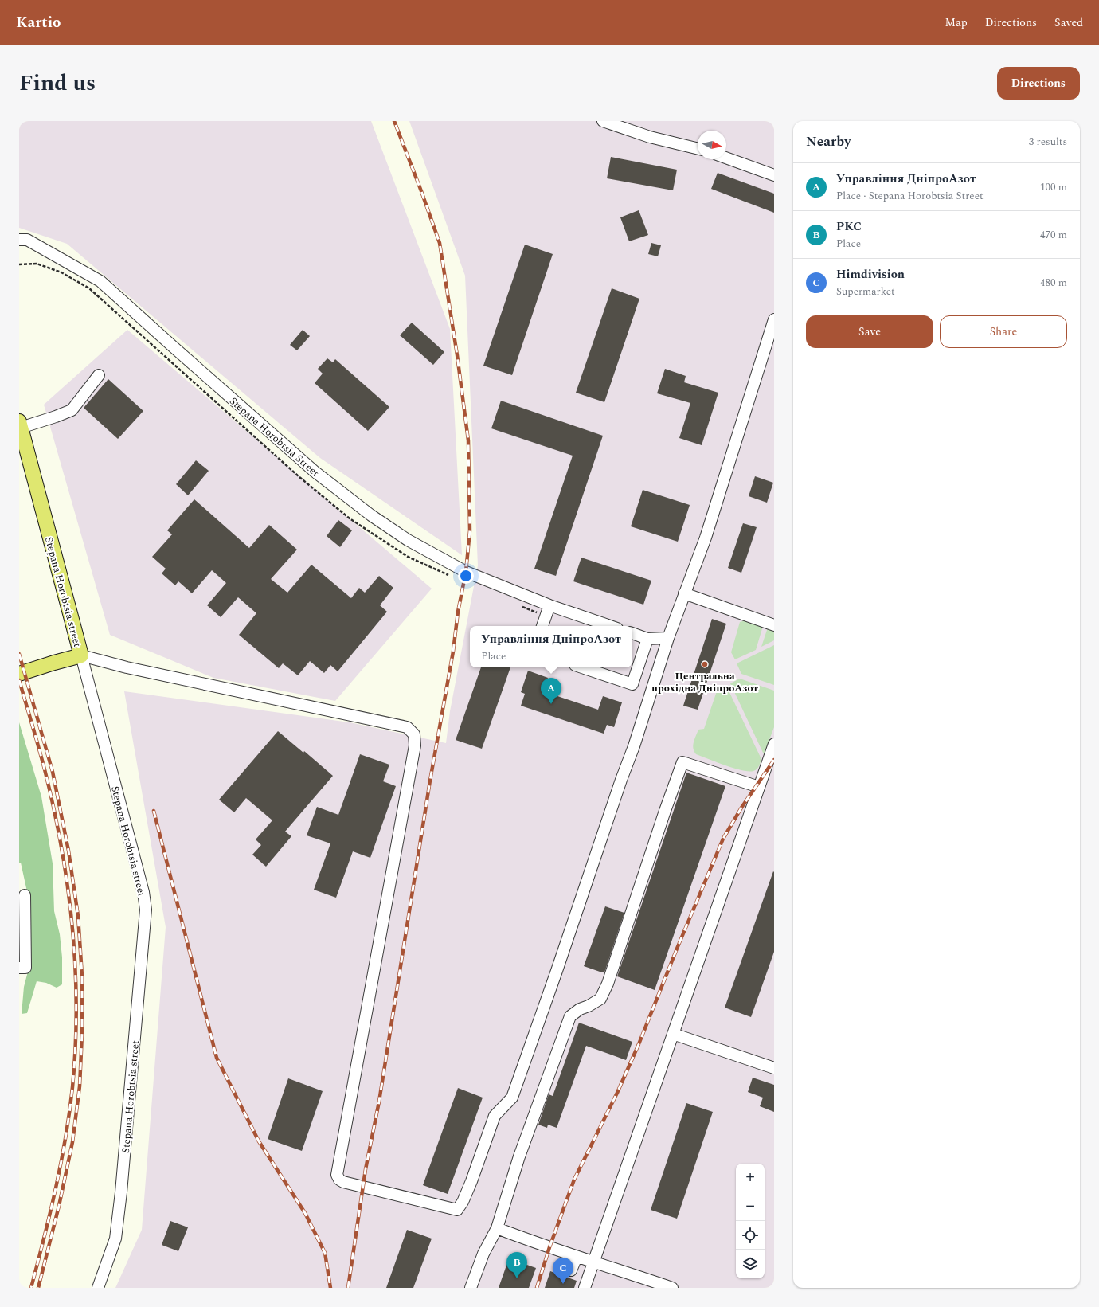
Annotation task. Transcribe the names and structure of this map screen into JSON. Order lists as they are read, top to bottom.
{
  "streets": {
    "main road": ["Stepana Horobtsia street"],
    "street": ["Stepana Horobtsia Street"]
  },
  "places": ["Центральна прохідна ДніпроАзот"],
  "north": "right",
  "page": {
    "header": "Kartio",
    "nav": ["Map", "Directions", "Saved"],
    "title": "Find us",
    "buttons": [
      "Directions",
      ["Save", "Share"]
    ],
    "heading": ["Nearby", "3 results"],
    "list": [
      {
        "mark": "A",
        "name": "Управління ДніпроАзот",
        "note": "Place · Stepana Horobtsia Street",
        "value": "100 m"
      },
      {
        "mark": "B",
        "name": "РКС",
        "note": "Place",
        "value": "470 m"
      },
      {
        "mark": "C",
        "name": "Himdivision",
        "note": "Supermarket",
        "value": "480 m"
      }
    ],
    "popup": ["Управління ДніпроАзот", "Place"],
    "pins": ["A", "B", "C"],
    "map_buttons": ["+", "−"]
  }
}
